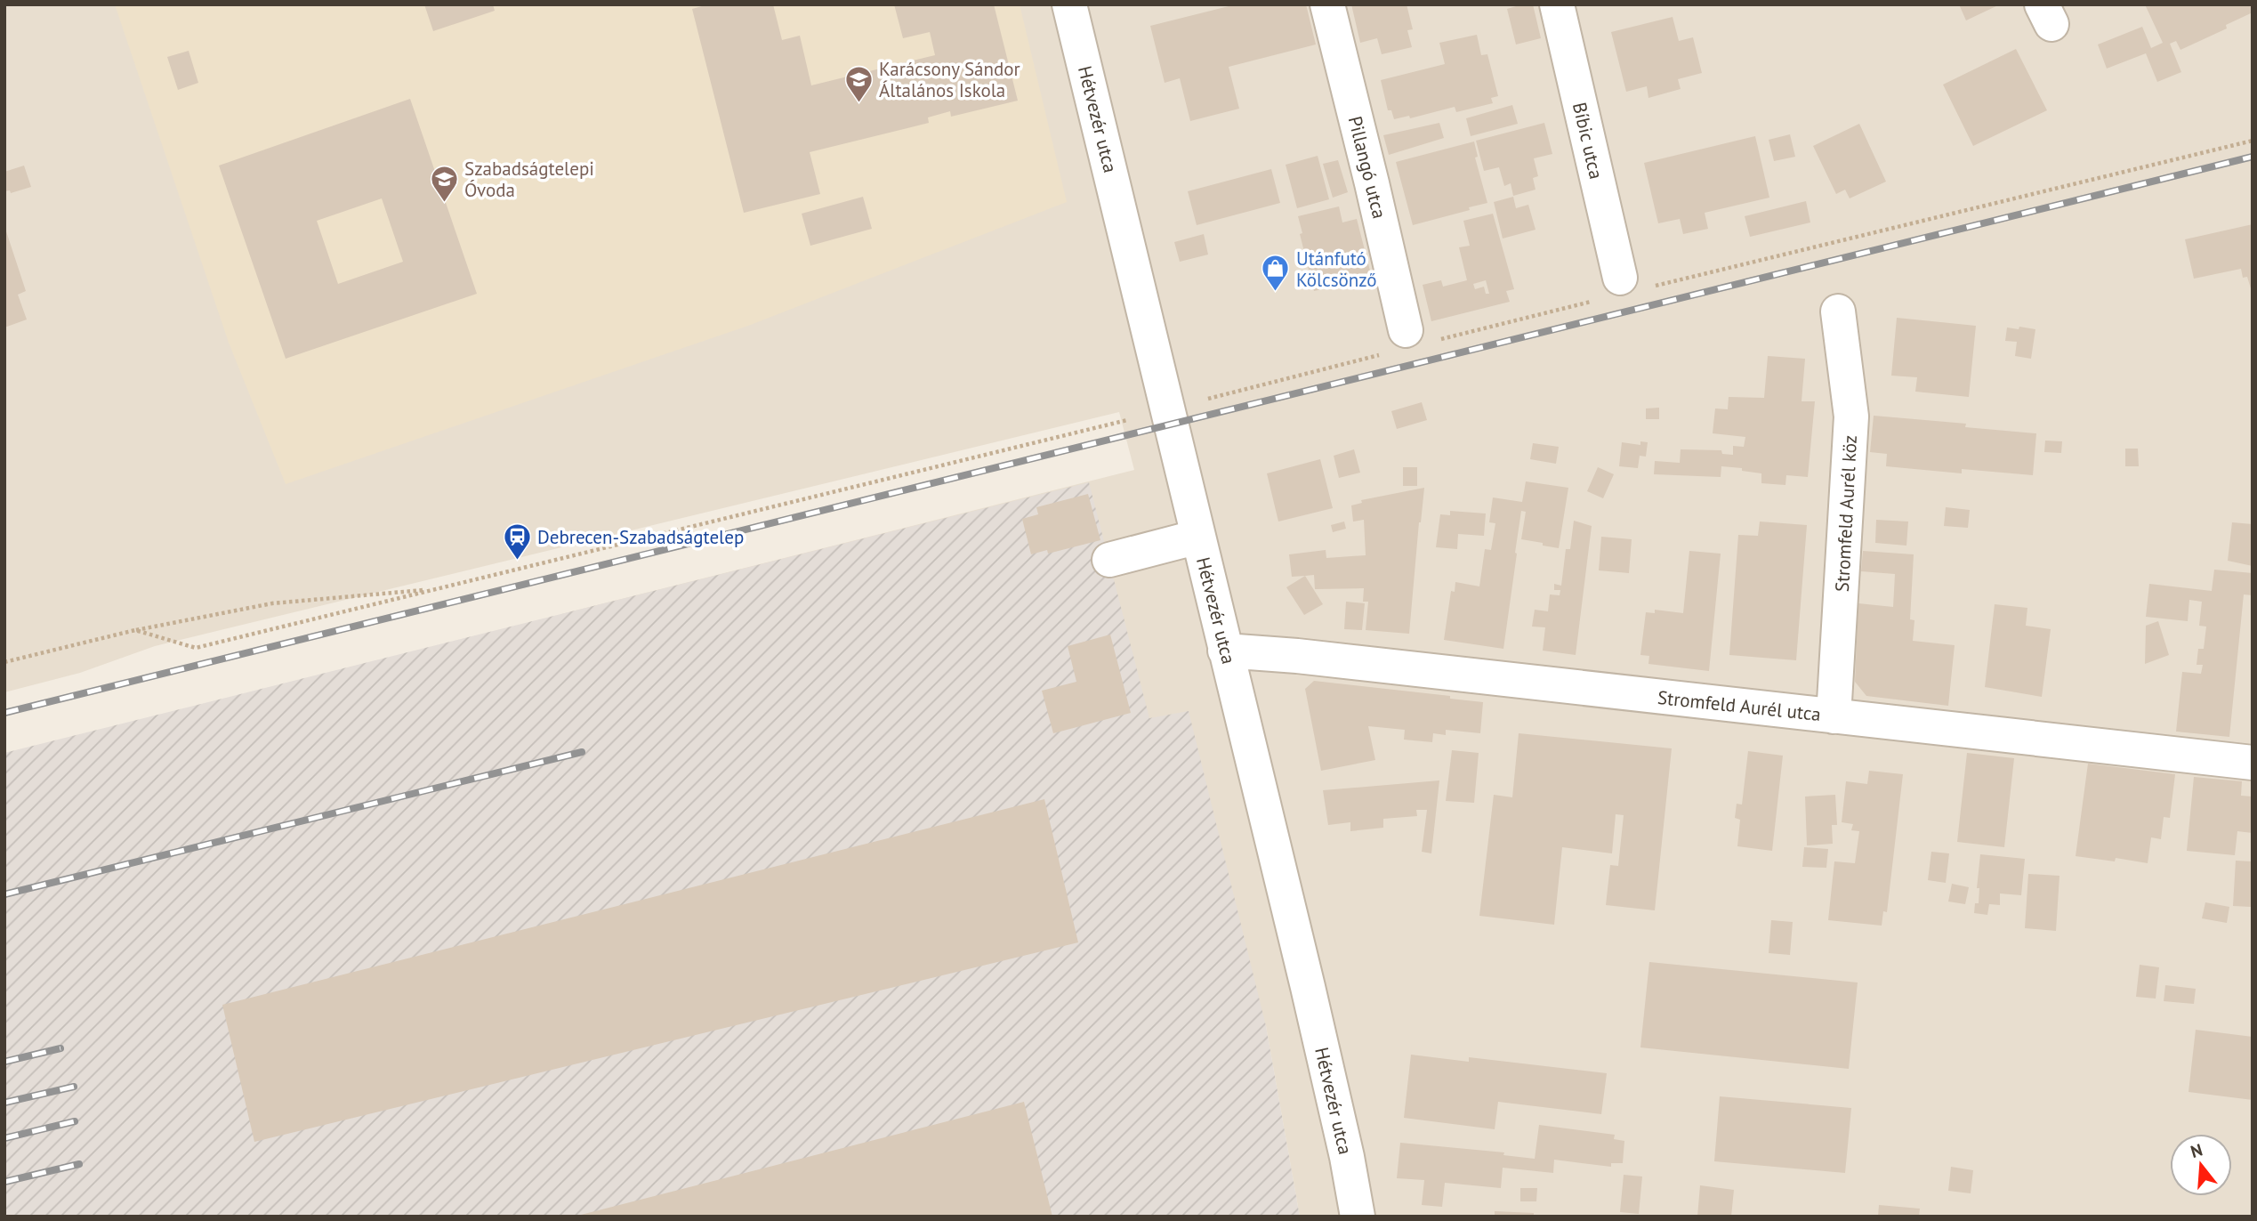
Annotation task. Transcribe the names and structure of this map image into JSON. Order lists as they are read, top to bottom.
{
  "streets": {
    "street": [
      "Hétvezér utca",
      "Bíbic utca",
      "Pillangó utca",
      "Stromfeld Aurél köz",
      "Stromfeld Aurél utca"
    ]
  },
  "crossings": [
    ["Hétvezér utca", "Stromfeld Aurél utca"],
    ["Stromfeld Aurél köz", "Stromfeld Aurél utca"]
  ],
  "places": {
    "school or university": ["Karácsony Sándor Általános Iskola", "Szabadságtelepi Óvoda"],
    "shop": ["Utánfutó Kölcsönző"],
    "station": ["Debrecen-Szabadságtelep"]
  },
  "north": "top"
}
